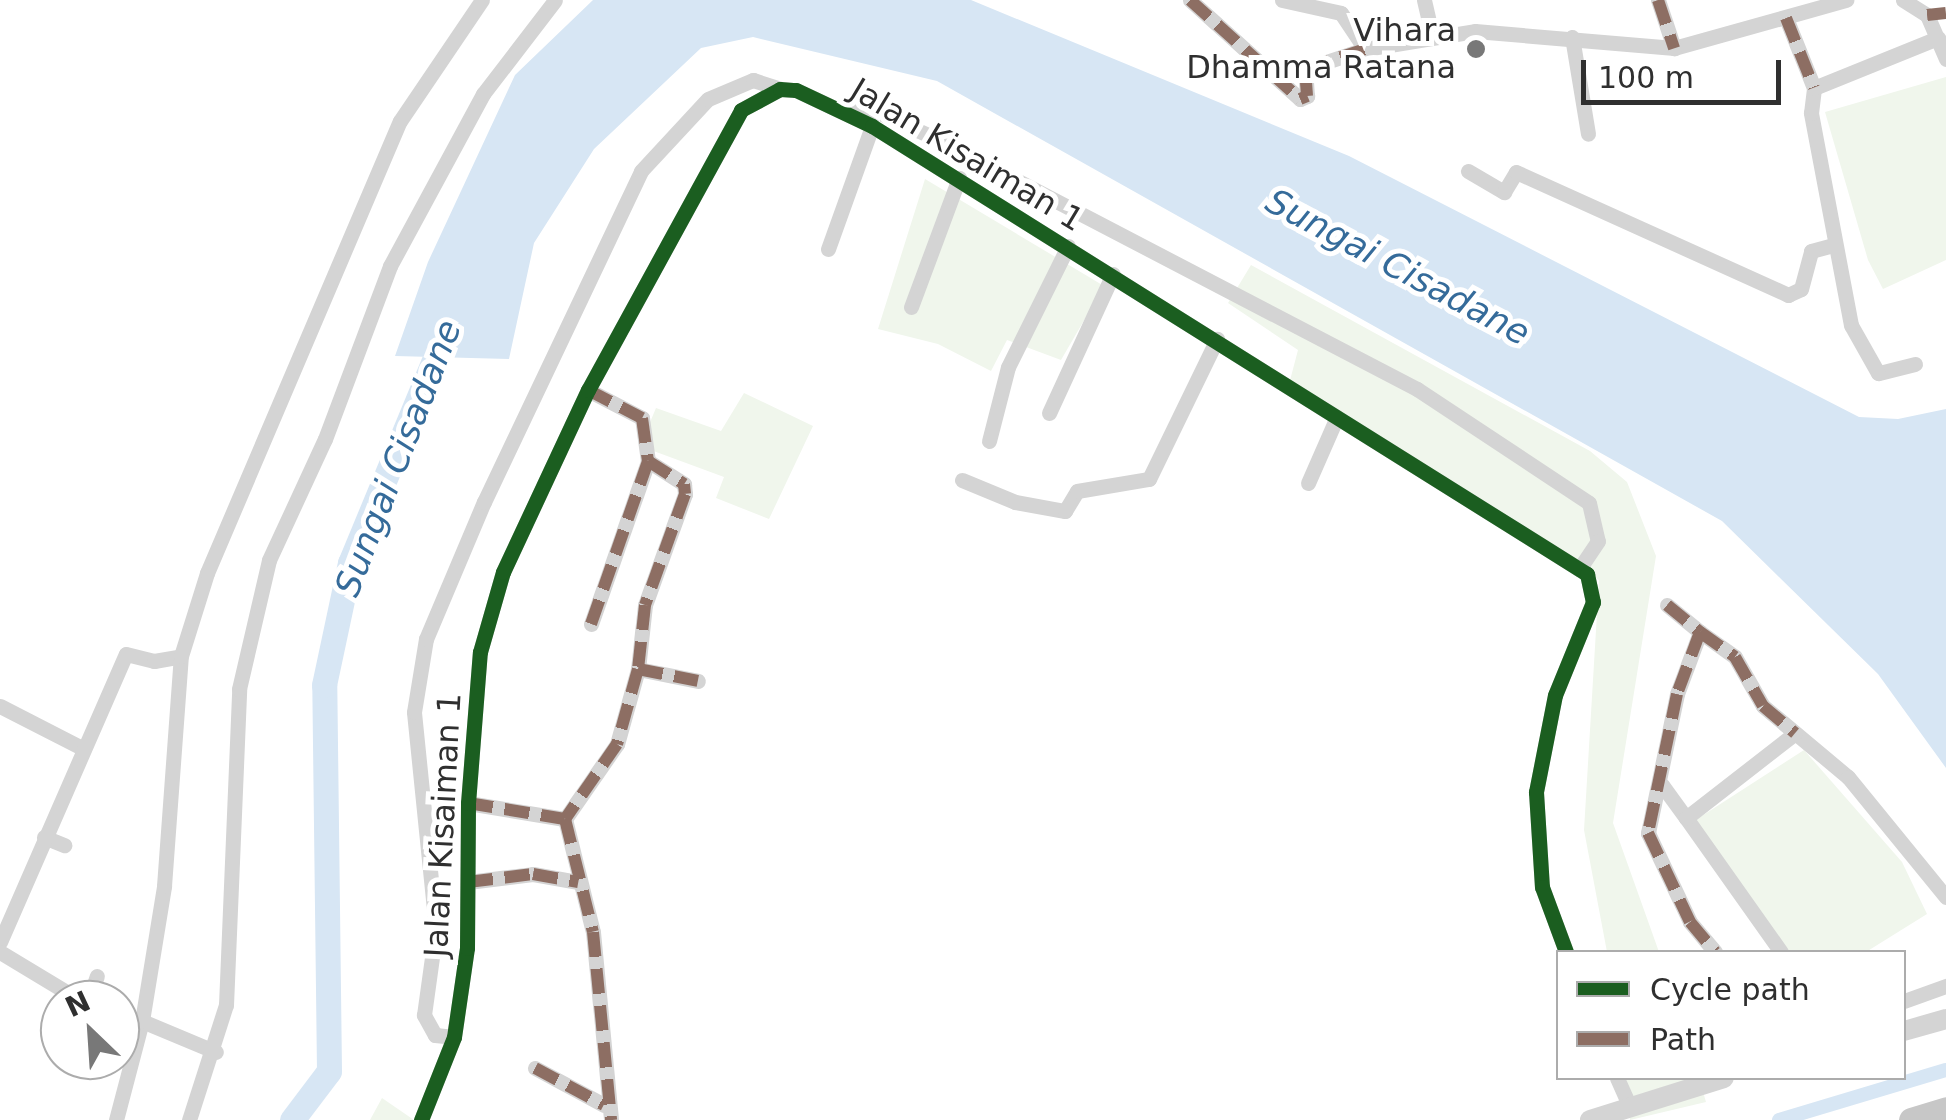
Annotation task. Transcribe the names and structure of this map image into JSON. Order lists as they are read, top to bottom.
{
  "streets": {
    "street": ["Jalan Kisaiman 1"]
  },
  "water": ["Sungai Cisadane"],
  "places": ["Vihara Dhamma Ratana"],
  "legend": ["Cycle path", "Path"],
  "scale_bar": "100 m",
  "north": "top left"
}
